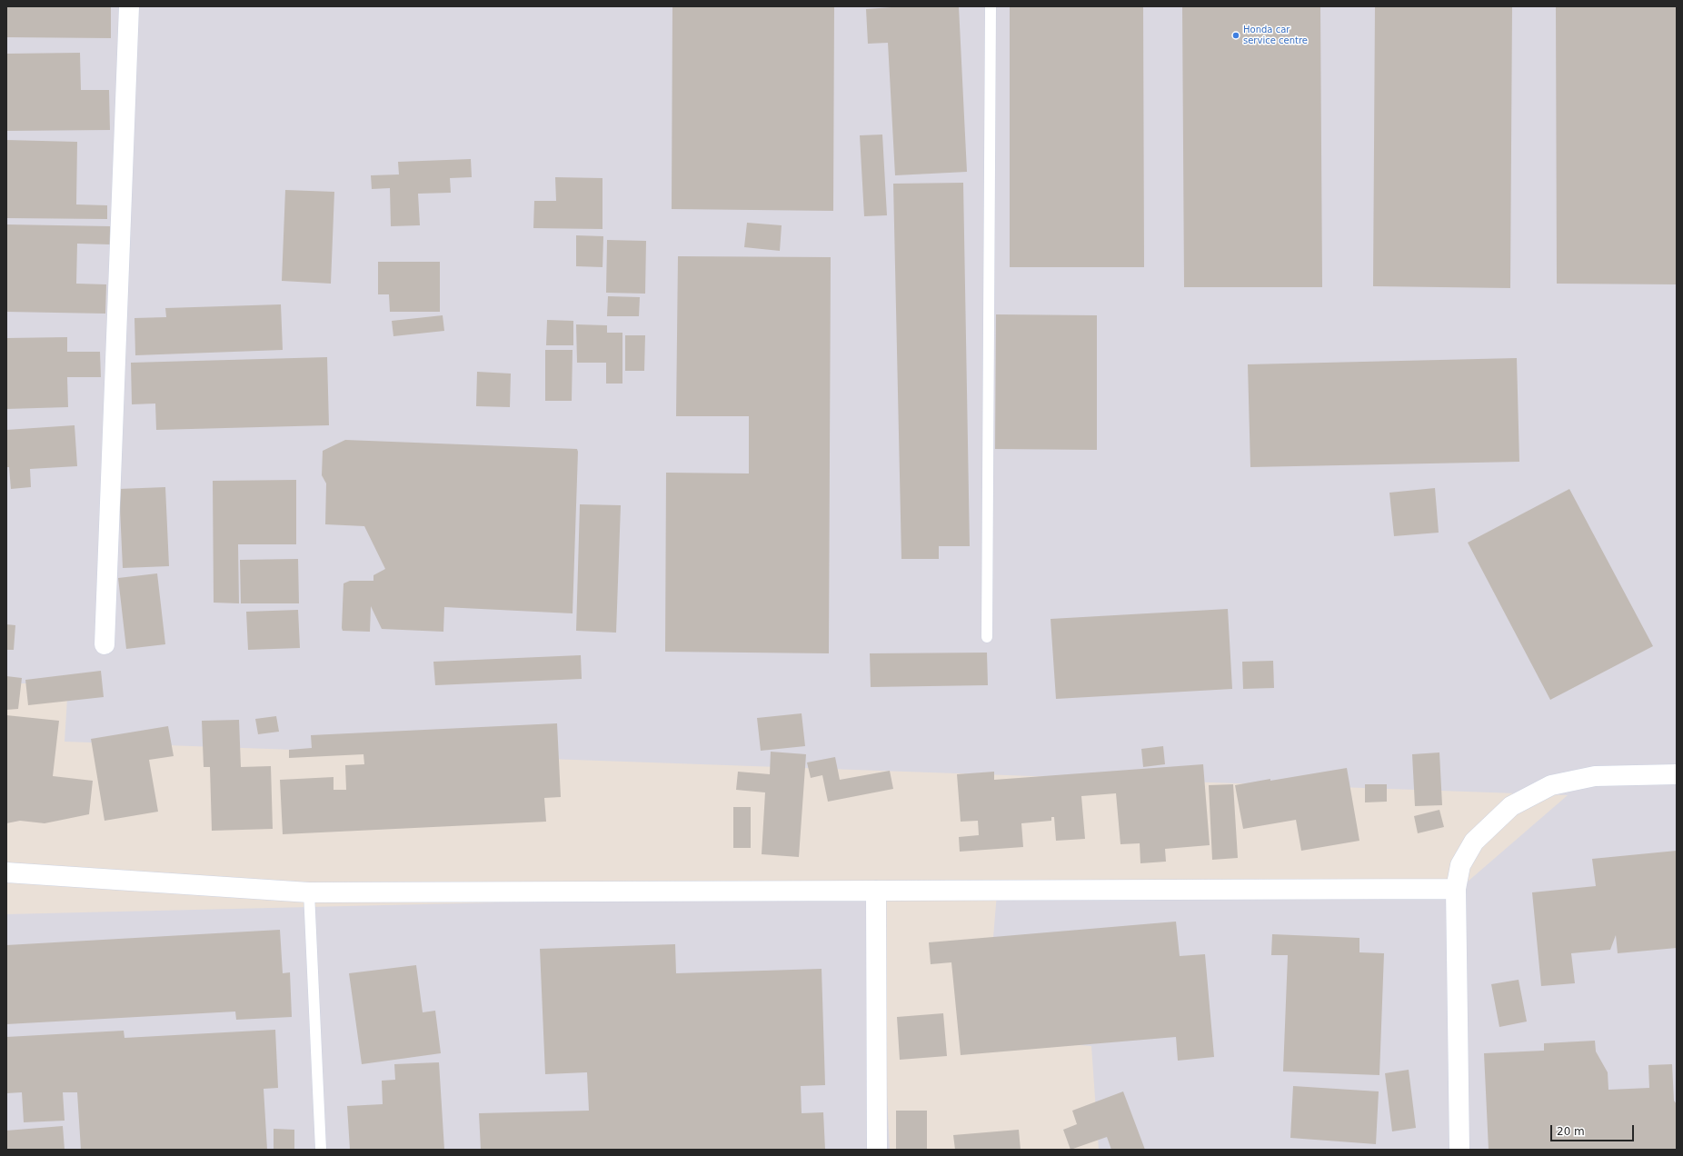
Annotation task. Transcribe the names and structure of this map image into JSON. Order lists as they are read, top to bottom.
{
  "places": ["Honda car service centre"],
  "scale_bar": "20 m"
}
